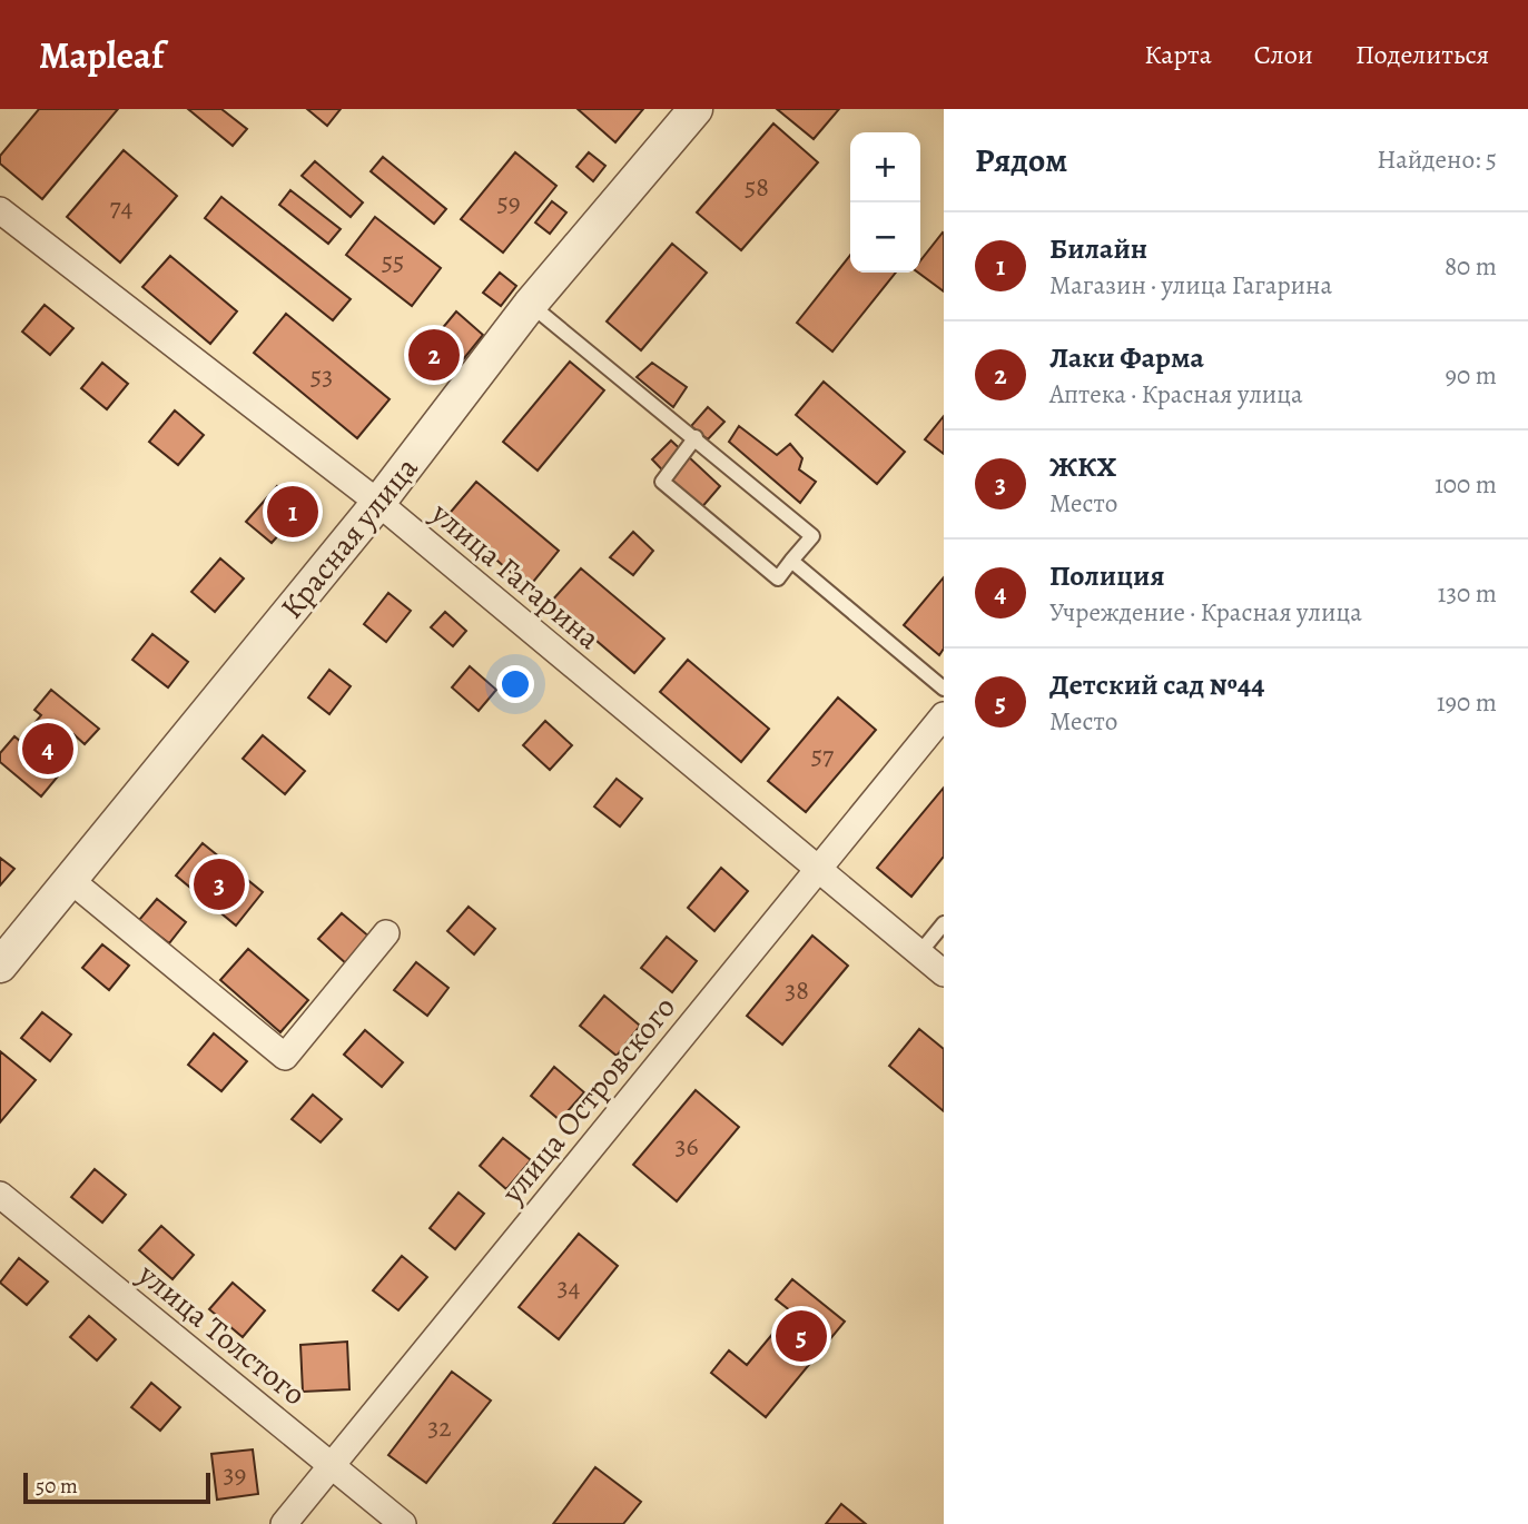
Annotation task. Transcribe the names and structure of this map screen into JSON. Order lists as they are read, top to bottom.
{
  "streets": {
    "street": [
      "Красная улица",
      "улица Гагарина",
      "улица Островского",
      "улица Толстого"
    ]
  },
  "crossings": [
    ["Красная улица", "улица Гагарина"],
    ["улица Гагарина", "улица Островского"],
    ["улица Островского", "улица Толстого"]
  ],
  "house_numbers": [
    "58",
    "59",
    "74",
    "55",
    "53",
    "57",
    "38",
    "36",
    "34",
    "32",
    "39"
  ],
  "scale_bar": "50 m",
  "page": {
    "header": "Mapleaf",
    "nav": ["Карта", "Слои", "Поделиться"],
    "heading": ["Рядом", "Найдено: 5"],
    "map_buttons": ["+", "−"],
    "list": [
      {
        "mark": "1",
        "name": "Билайн",
        "note": "Магазин · улица Гагарина",
        "value": "80 m"
      },
      {
        "mark": "2",
        "name": "Лаки Фарма",
        "note": "Аптека · Красная улица",
        "value": "90 m"
      },
      {
        "mark": "3",
        "name": "ЖКХ",
        "note": "Место",
        "value": "100 m"
      },
      {
        "mark": "4",
        "name": "Полиция",
        "note": "Учреждение · Красная улица",
        "value": "130 m"
      },
      {
        "mark": "5",
        "name": "Детский сад №44",
        "note": "Место",
        "value": "190 m"
      }
    ],
    "pins": [
      "2",
      "1",
      "4",
      "3",
      "5"
    ],
    "scale": "50 m"
  }
}
